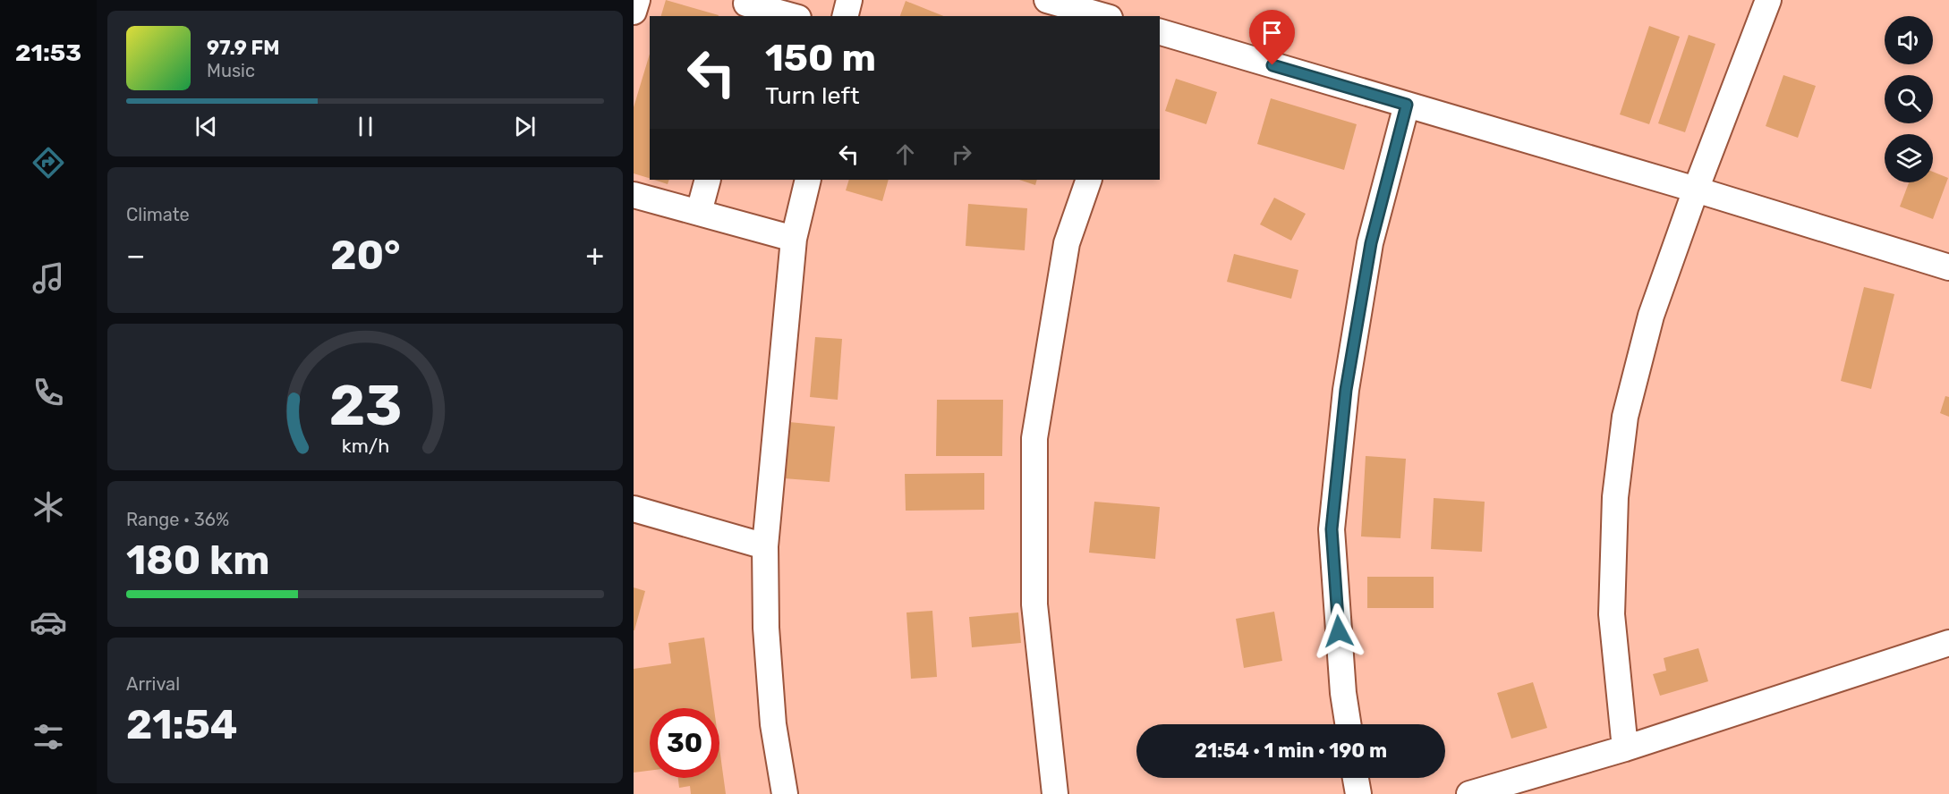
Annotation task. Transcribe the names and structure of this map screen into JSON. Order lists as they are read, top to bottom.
{
  "page": {
    "tabs": "21:53",
    "turn": ["150 m", "Turn left"],
    "song": ["97.9 FM", "Music"],
    "tile": [
      "Climate",
      ["Range · 36%", "180 km"],
      ["Arrival", "21:54"]
    ],
    "heat": ["−", "20°", "+"],
    "limit": "30",
    "trip": "21:54 · 1 min · 190 m",
    "gauge": ["23", "km/h"]
  }
}
